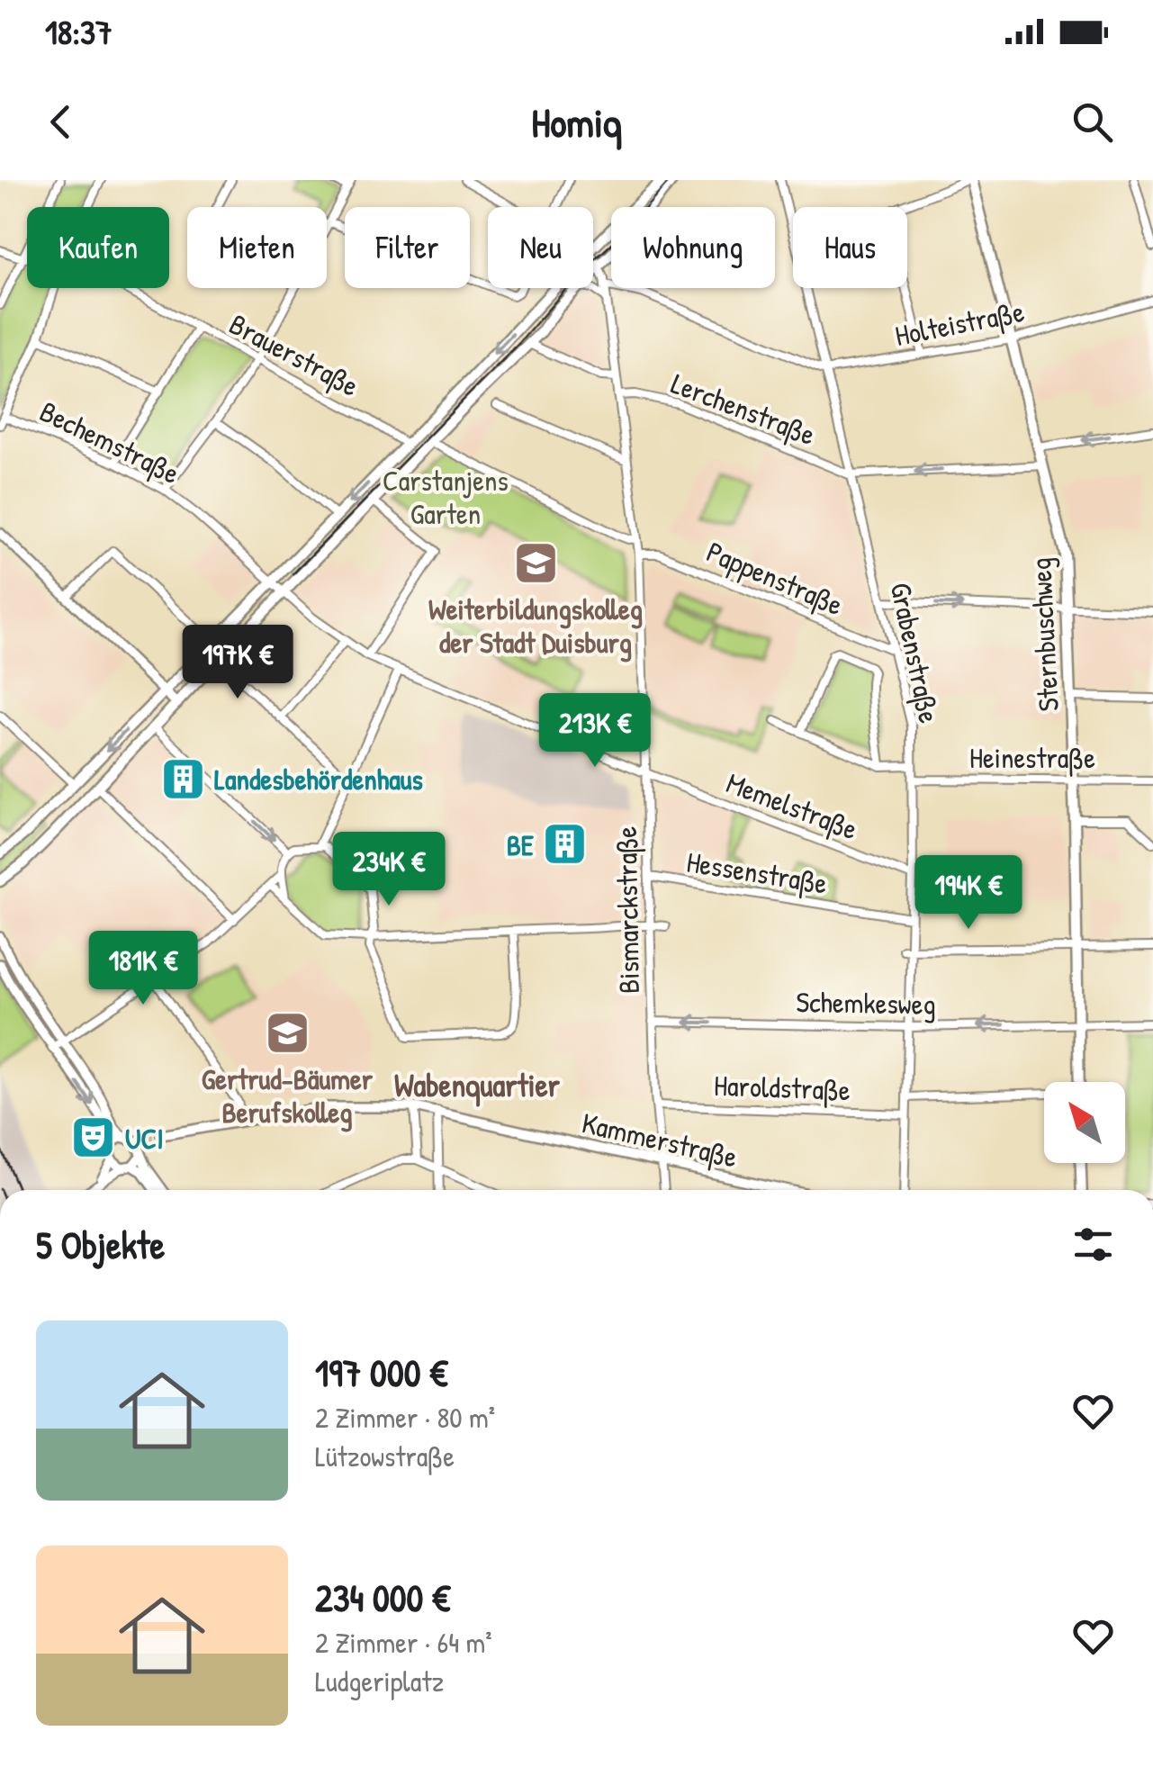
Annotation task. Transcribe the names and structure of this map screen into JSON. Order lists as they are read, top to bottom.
{
  "streets": {
    "main road": ["Sternbuschweg"],
    "street": [
      "Holteistraße",
      "Brauerstraße",
      "Lerchenstraße",
      "Bechemstraße",
      "Pappenstraße",
      "Grabenstraße",
      "Heinestraße",
      "Memelstraße",
      "Hessenstraße",
      "Bismarckstraße",
      "Schemkesweg",
      "Haroldstraße",
      "Kammerstraße"
    ]
  },
  "crossings": [
    ["Holteistraße", "Sternbuschweg"],
    ["Holteistraße", "Grabenstraße"],
    ["Lerchenstraße", "Grabenstraße"],
    ["Lerchenstraße", "Bismarckstraße"],
    ["Bechemstraße", "Memelstraße"],
    ["Pappenstraße", "Grabenstraße"],
    ["Pappenstraße", "Bismarckstraße"],
    ["Sternbuschweg", "Heinestraße"],
    ["Sternbuschweg", "Schemkesweg"],
    ["Grabenstraße", "Heinestraße"],
    ["Grabenstraße", "Memelstraße"],
    ["Grabenstraße", "Hessenstraße"],
    ["Grabenstraße", "Schemkesweg"],
    ["Grabenstraße", "Haroldstraße"],
    ["Memelstraße", "Bismarckstraße"],
    ["Hessenstraße", "Bismarckstraße"],
    ["Bismarckstraße", "Schemkesweg"],
    ["Bismarckstraße", "Haroldstraße"],
    ["Bismarckstraße", "Kammerstraße"]
  ],
  "one_way": ["Schemkesweg"],
  "districts": ["Wabenquartier"],
  "parks": ["Carstanjens Garten"],
  "places": {
    "school or university": ["Weiterbildungskolleg der Stadt Duisburg", "Gertrud-Bäumer Berufskolleg"],
    "building": ["Landesbehördenhaus", "BE"],
    "theatre": ["UCI"]
  },
  "north": "top left",
  "page": {
    "status": "18:37",
    "header": "Homiq",
    "chip": [
      "Kaufen",
      "Mieten",
      "Filter",
      "Neu",
      "Wohnung",
      "Haus"
    ],
    "price": [
      "197K €",
      "213K €",
      "234K €",
      "194K €",
      "181K €"
    ],
    "heading": "5 Objekte",
    "list": [
      {
        "name": "197 000 €",
        "note": "2 Zimmer · 80 m² · Lützowstraße"
      },
      {
        "name": "234 000 €",
        "note": "2 Zimmer · 64 m² · Ludgeriplatz"
      }
    ]
  }
}
